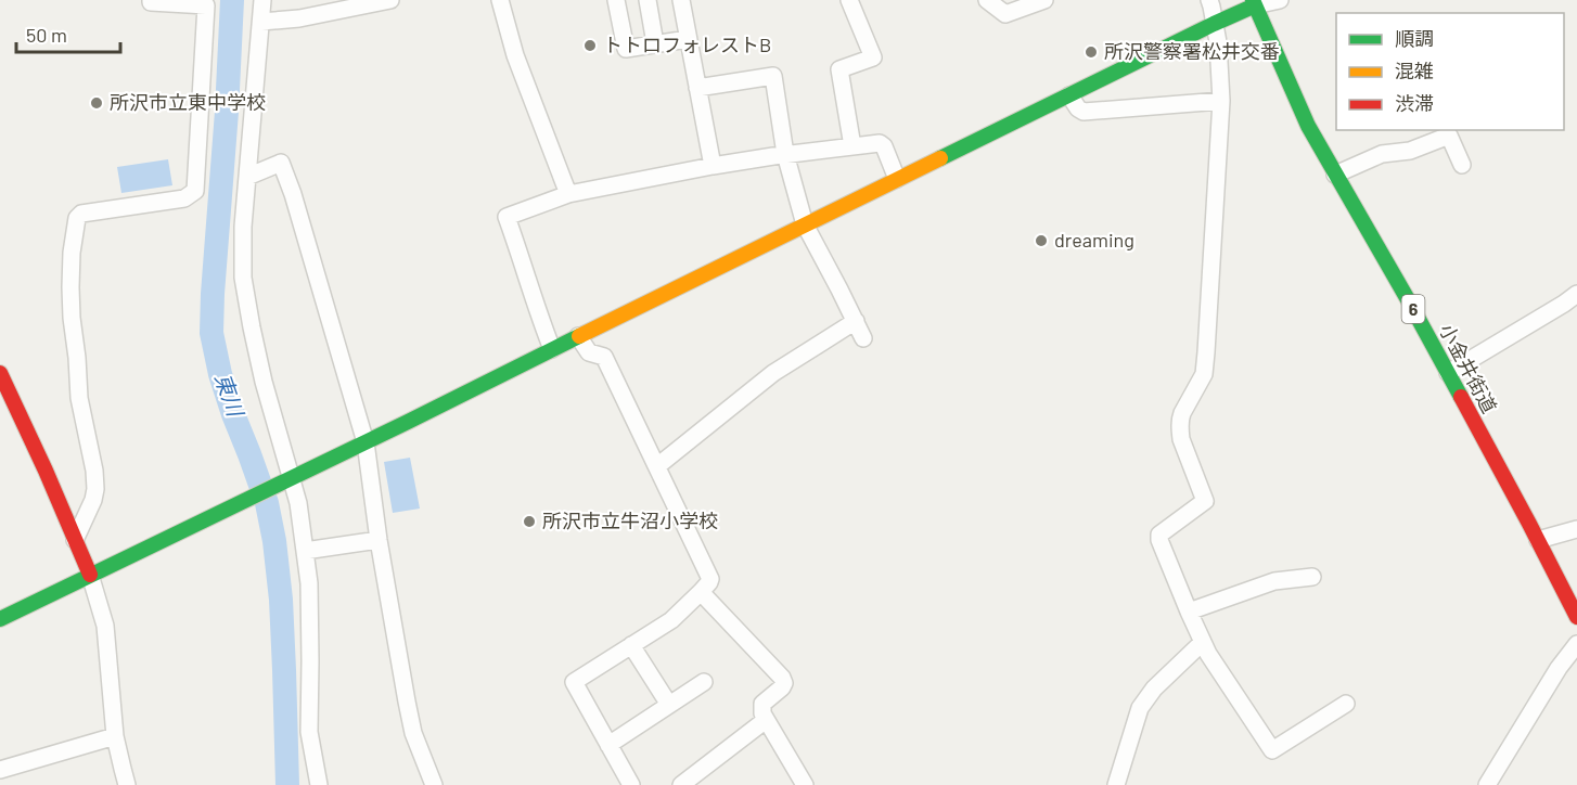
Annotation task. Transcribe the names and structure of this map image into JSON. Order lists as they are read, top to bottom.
{
  "streets": {
    "street": ["6", "小金井街道"]
  },
  "water": ["東川"],
  "places": [
    "トトロフォレストB",
    "所沢警察署松井交番",
    "所沢市立東中学校",
    "dreaming",
    "所沢市立牛沼小学校"
  ],
  "legend": ["順調", "混雑", "渋滞"],
  "scale_bar": "50 m"
}
